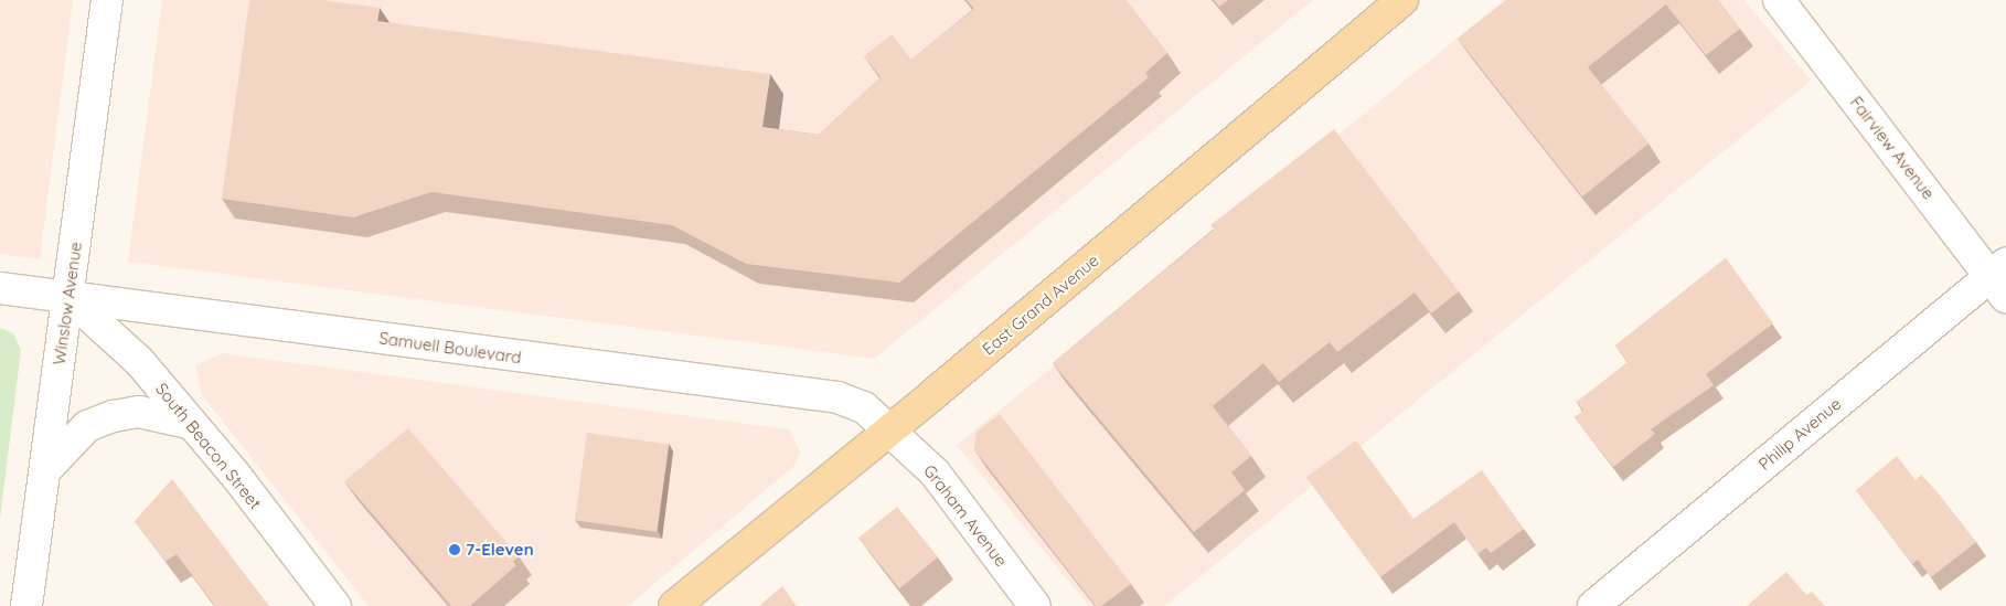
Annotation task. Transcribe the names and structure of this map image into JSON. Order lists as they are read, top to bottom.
{
  "streets": {
    "main road": ["East Grand Avenue"],
    "street": [
      "Fairview Avenue",
      "Winslow Avenue",
      "Samuell Boulevard",
      "Philip Avenue",
      "South Beacon Street",
      "Graham Avenue"
    ]
  },
  "crossings": [
    ["Fairview Avenue", "Philip Avenue"],
    ["Winslow Avenue", "Samuell Boulevard"],
    ["Winslow Avenue", "South Beacon Street"],
    ["East Grand Avenue", "Samuell Boulevard"],
    ["East Grand Avenue", "Graham Avenue"],
    ["Samuell Boulevard", "South Beacon Street"],
    ["Samuell Boulevard", "Graham Avenue"]
  ],
  "places": ["7-Eleven"]
}
